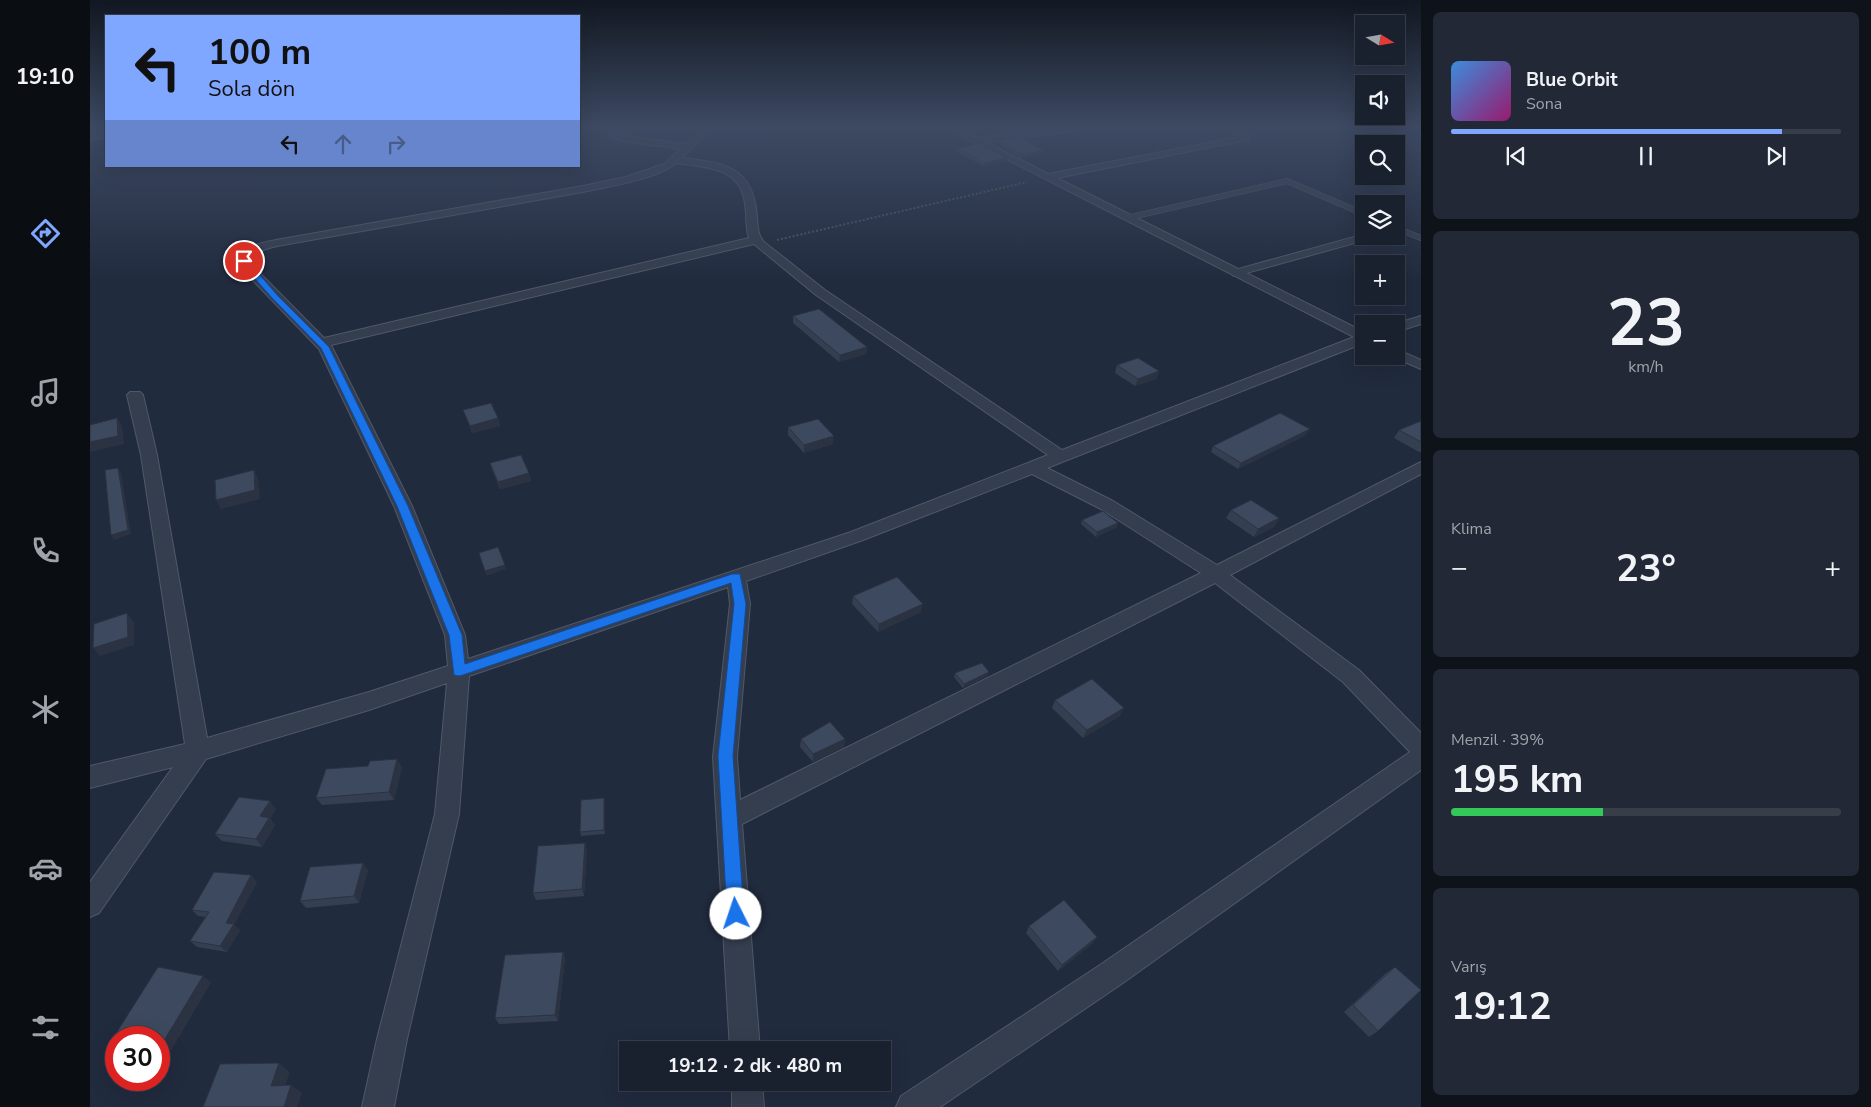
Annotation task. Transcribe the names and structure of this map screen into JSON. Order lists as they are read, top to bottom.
{
  "north": "right",
  "page": {
    "tabs": "19:10",
    "map_buttons": ["+", "−"],
    "turn": ["100 m", "Sola dön"],
    "song": ["Blue Orbit", "Sona"],
    "tile": [
      ["23", "km/h"],
      "Klima",
      ["Menzil · 39%", "195 km"],
      ["Varış", "19:12"]
    ],
    "heat": ["−", "23°", "+"],
    "limit": "30",
    "trip": "19:12 · 2 dk · 480 m"
  }
}
